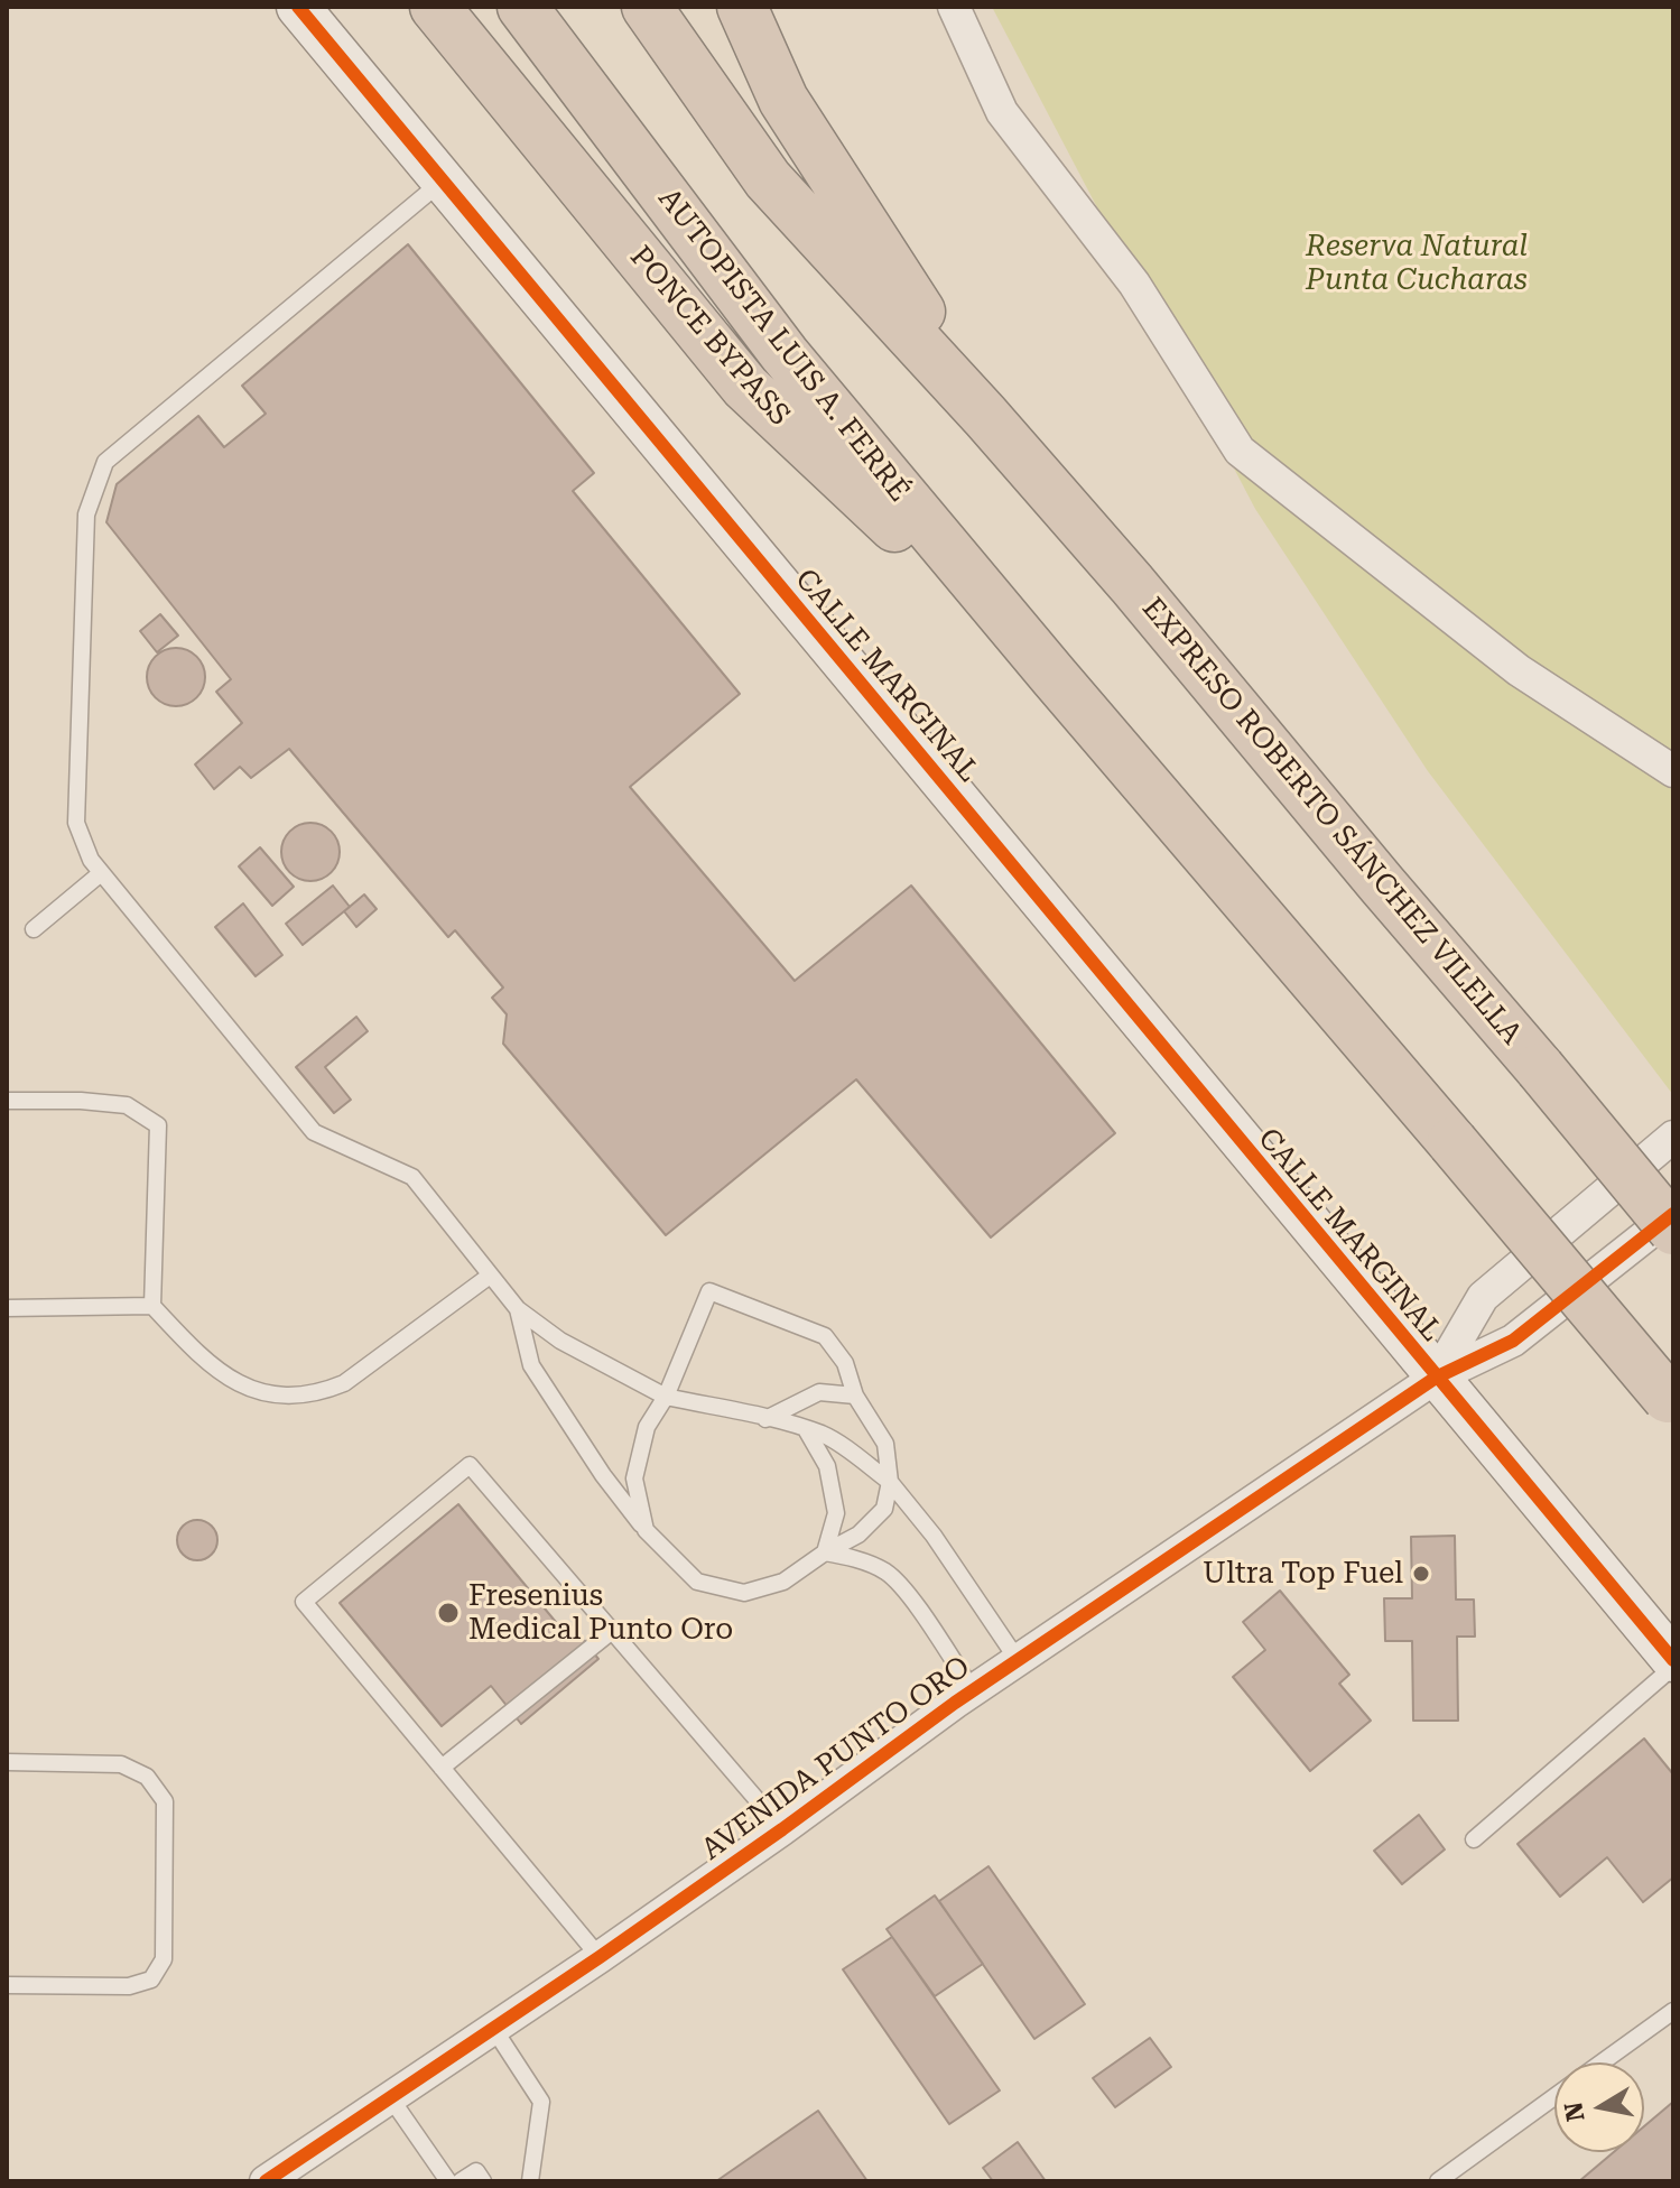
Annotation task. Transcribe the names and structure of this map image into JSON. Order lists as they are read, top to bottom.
{
  "streets": {
    "highway": ["PONCE BYPASS", "AUTOPISTA LUIS A. FERRÉ", "EXPRESO ROBERTO SÁNCHEZ VILELLA"],
    "street": ["CALLE MARGINAL", "AVENIDA PUNTO ORO"]
  },
  "crossings": [
    ["PONCE BYPASS", "AUTOPISTA LUIS A. FERRÉ"],
    ["CALLE MARGINAL", "AVENIDA PUNTO ORO"]
  ],
  "parks": ["Reserva Natural Punta Cucharas"],
  "places": ["Ultra Top Fuel", "Fresenius Medical Punto Oro"],
  "north": "left"
}
